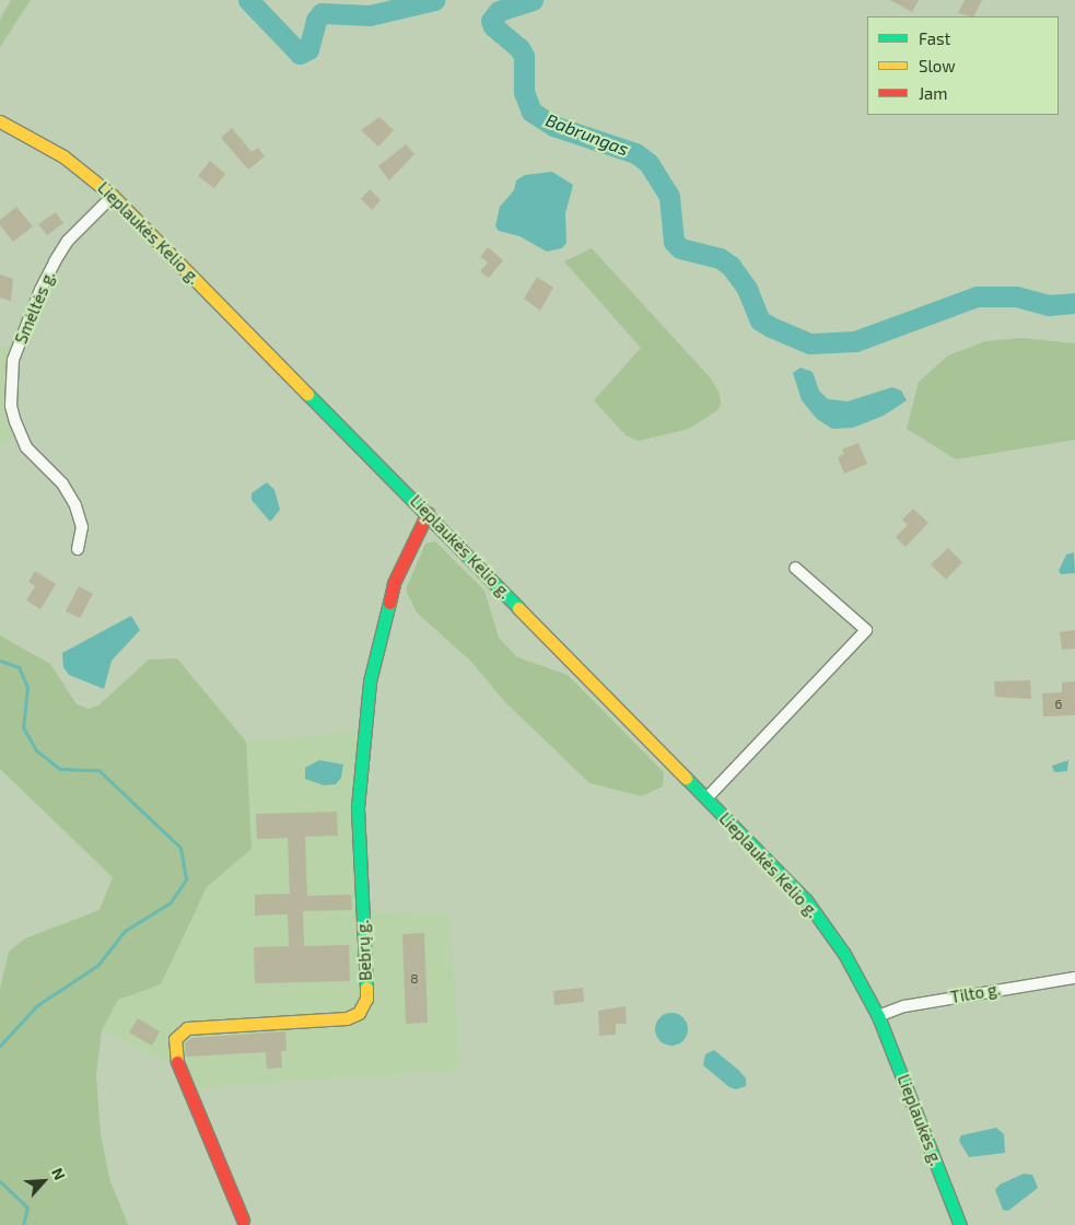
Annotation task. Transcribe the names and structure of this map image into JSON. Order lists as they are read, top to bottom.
{
  "streets": {
    "main road": ["Lieplaukės Kelio g.", "Bebrų g.", "Lieplaukės g."],
    "street": ["Smėltės g.", "Tilto g."]
  },
  "crossings": [
    ["Lieplaukės Kelio g.", "Smėltės g."],
    ["Lieplaukės Kelio g.", "Bebrų g."],
    ["Lieplaukės Kelio g.", "Tilto g."],
    ["Lieplaukės Kelio g.", "Lieplaukės g."],
    ["Tilto g.", "Lieplaukės g."]
  ],
  "water": ["Babrungas"],
  "house_numbers": ["6", "8"],
  "legend": ["Fast", "Slow", "Jam"],
  "north": "top right"
}
